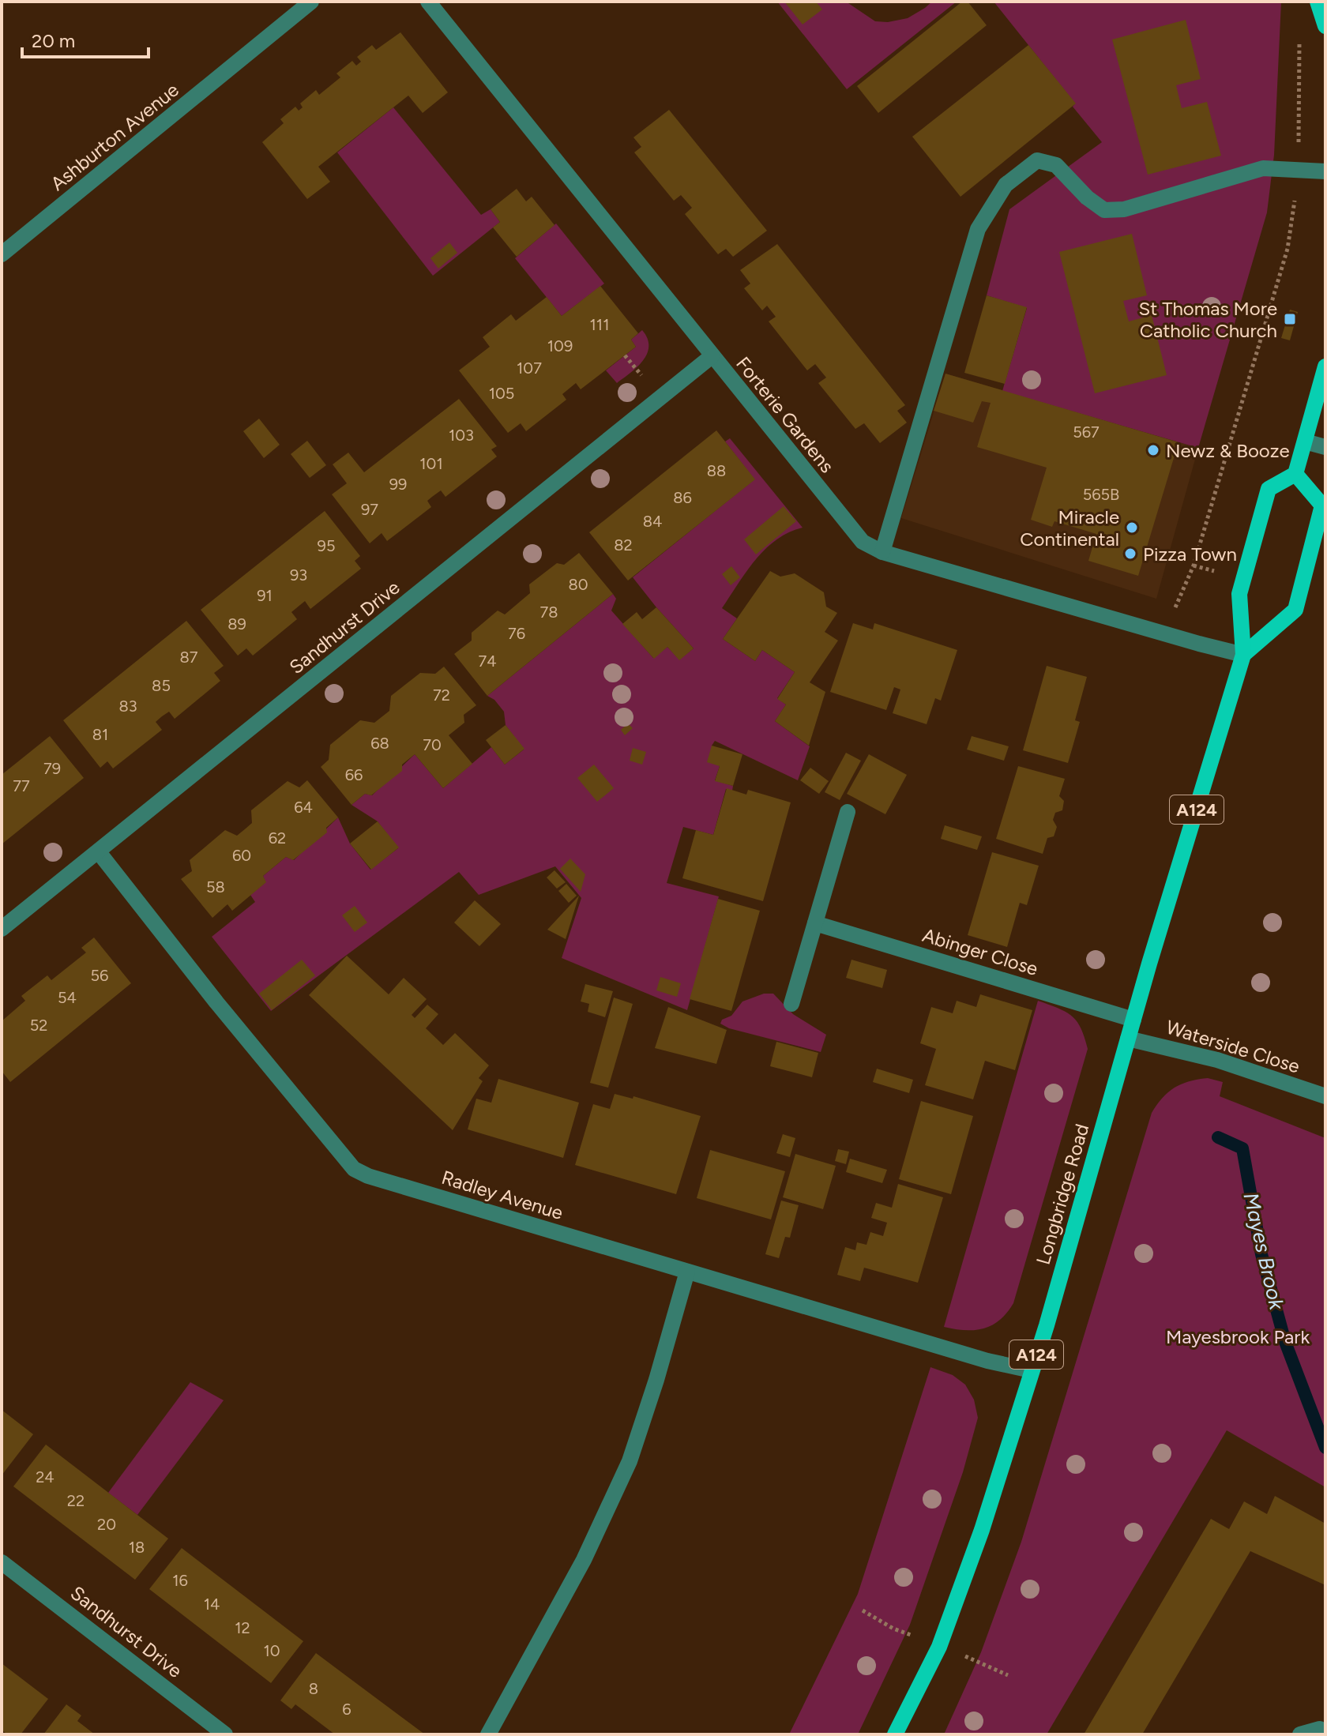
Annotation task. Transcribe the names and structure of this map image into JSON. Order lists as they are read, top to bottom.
{
  "streets": {
    "main road": ["A124", "Longbridge Road"],
    "street": [
      "Ashburton Avenue",
      "Forterie Gardens",
      "Sandhurst Drive",
      "Abinger Close",
      "Waterside Close",
      "Radley Avenue"
    ]
  },
  "crossings": [
    ["Forterie Gardens", "Sandhurst Drive"],
    ["Forterie Gardens", "Longbridge Road"],
    ["Sandhurst Drive", "Radley Avenue"],
    ["Abinger Close", "Longbridge Road"],
    ["Waterside Close", "Longbridge Road"],
    ["Longbridge Road", "Radley Avenue"]
  ],
  "water": ["Mayes Brook"],
  "parks": ["Mayesbrook Park"],
  "places": {
    "transit": ["St Thomas More Catholic Church"],
    "other": ["Newz & Booze", "Miracle Continental", "Pizza Town"]
  },
  "house_numbers": [
    "111",
    "109",
    "107",
    "105",
    "567",
    "103",
    "101",
    "88",
    "99",
    "565B",
    "86",
    "97",
    "84",
    "82",
    "95",
    "93",
    "80",
    "91",
    "78",
    "89",
    "76",
    "87",
    "74",
    "85",
    "72",
    "83",
    "81",
    "68",
    "70",
    "79",
    "66",
    "77",
    "64",
    "62",
    "60",
    "58",
    "56",
    "54",
    "52",
    "24",
    "22",
    "20",
    "18",
    "16",
    "14",
    "12",
    "10",
    "8",
    "6"
  ],
  "scale_bar": "20 m"
}
